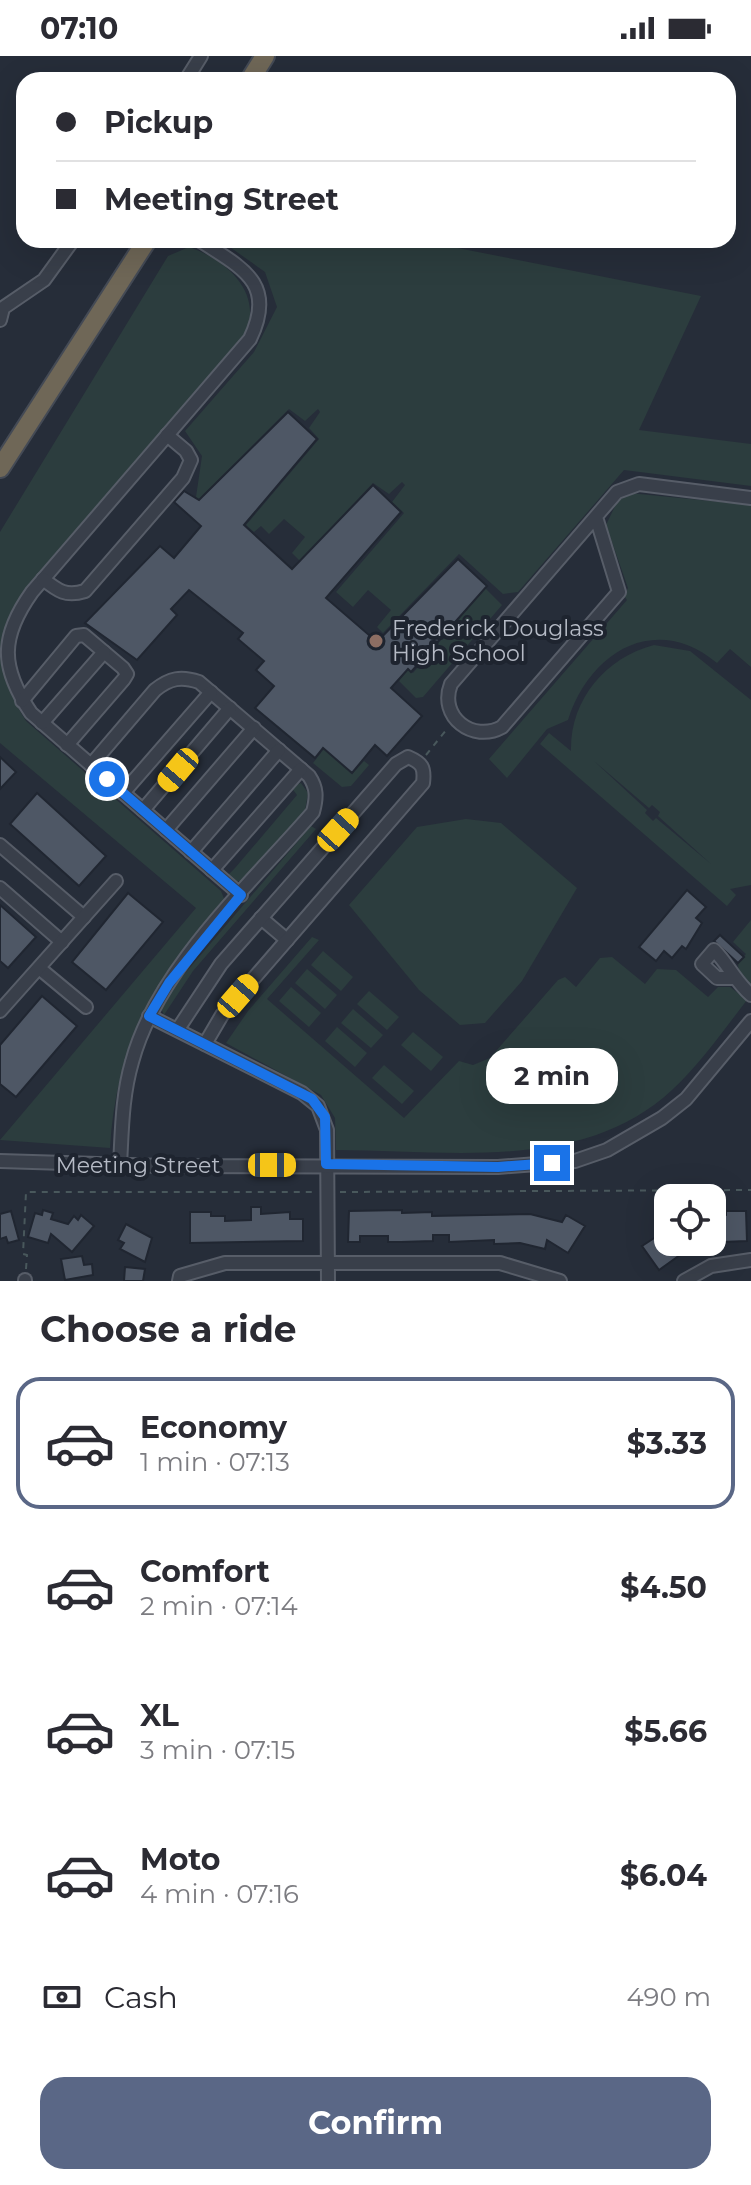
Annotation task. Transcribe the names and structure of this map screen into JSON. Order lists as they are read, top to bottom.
{
  "streets": {
    "street": ["Meeting Street"]
  },
  "places": ["Frederick Douglass High School"],
  "page": {
    "status": "07:10",
    "banner": ["Pickup", "Meeting Street"],
    "bubble": "2 min",
    "heading": "Choose a ride",
    "list": [
      {
        "name": "Economy",
        "note": "1 min · 07:13",
        "value": "$3.33"
      },
      {
        "name": "Comfort",
        "note": "2 min · 07:14",
        "value": "$4.50"
      },
      {
        "name": "XL",
        "note": "3 min · 07:15",
        "value": "$5.66"
      },
      {
        "name": "Moto",
        "note": "4 min · 07:16",
        "value": "$6.04"
      }
    ],
    "pay": ["Cash", "490 m"],
    "buttons": "Confirm"
  }
}
